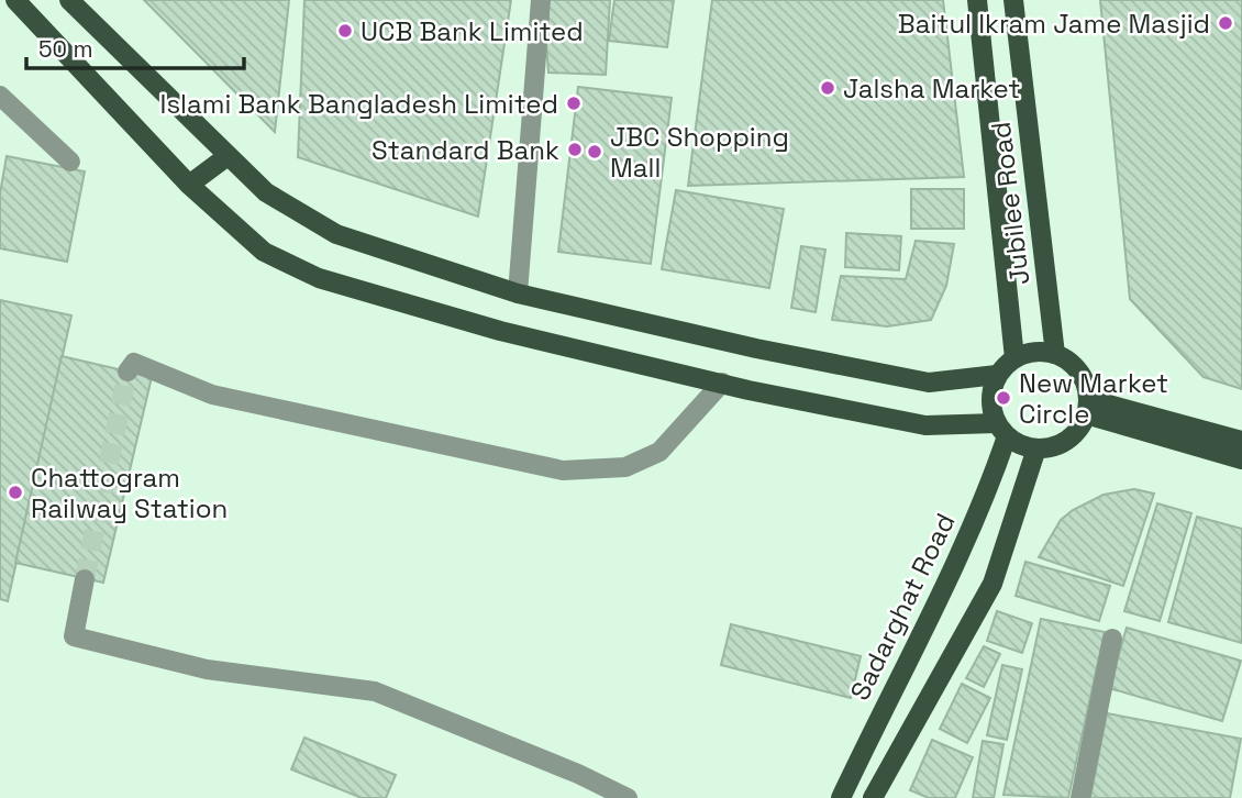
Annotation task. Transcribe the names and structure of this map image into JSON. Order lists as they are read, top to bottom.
{
  "streets": {
    "main road": ["Jubilee Road", "Sadarghat Road"]
  },
  "crossings": [
    ["Jubilee Road", "Sadarghat Road"]
  ],
  "places": [
    "Baitul Ikram Jame Masjid",
    "UCB Bank Limited",
    "Jalsha Market",
    "Islami Bank Bangladesh Limited",
    "Standard Bank",
    "JBC Shopping Mall",
    "New Market Circle",
    "Chattogram Railway Station"
  ],
  "scale_bar": "50 m"
}
